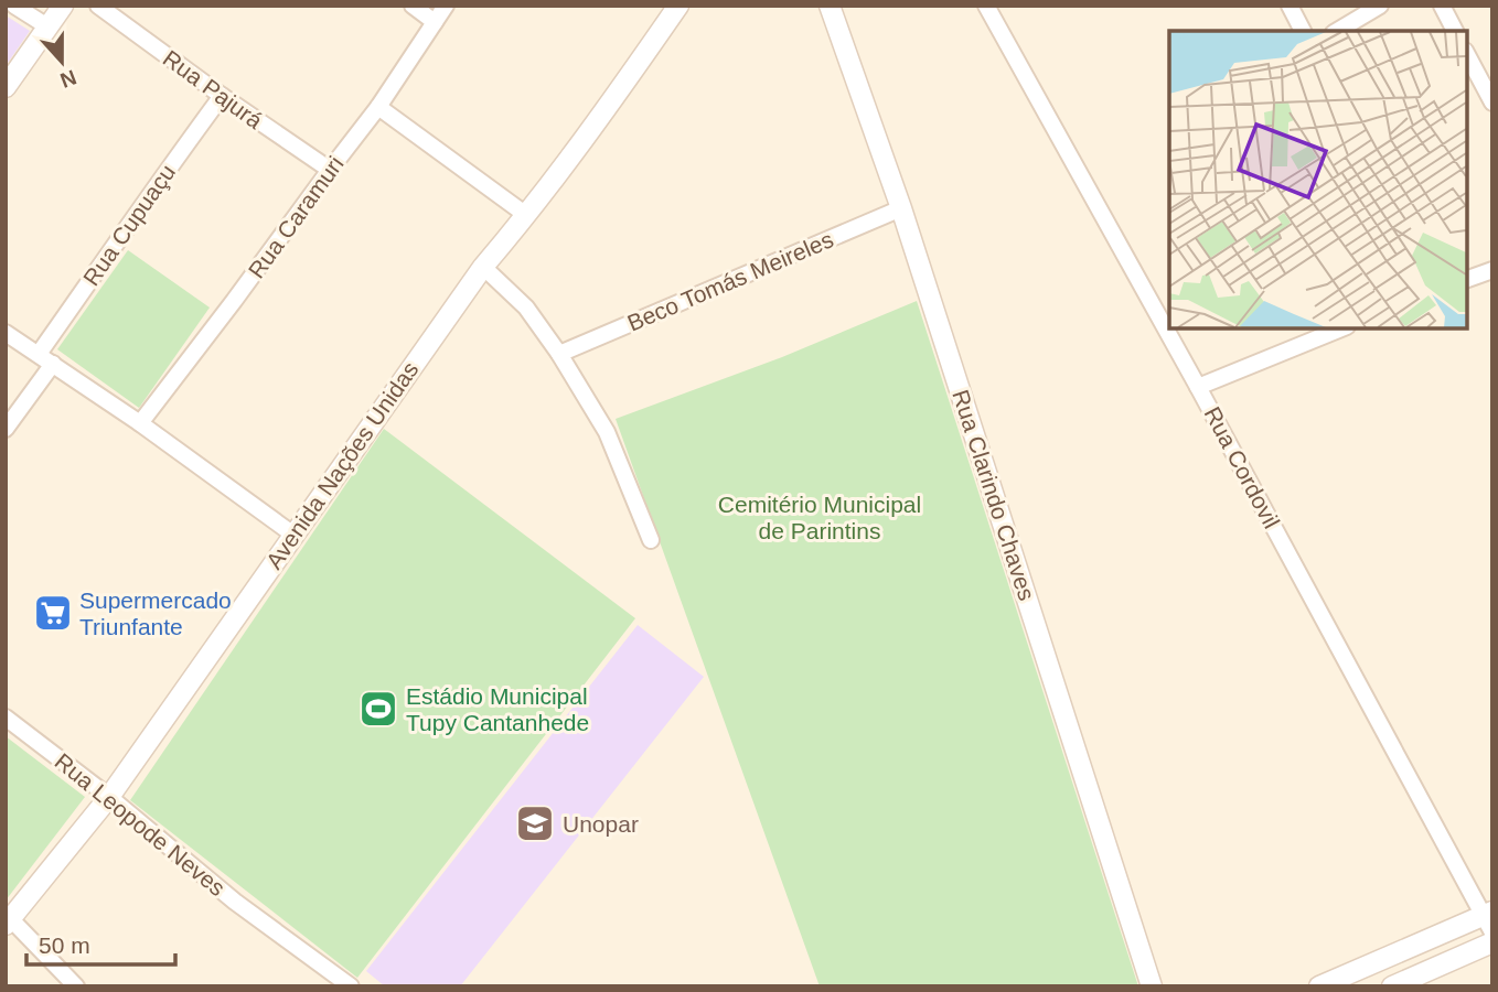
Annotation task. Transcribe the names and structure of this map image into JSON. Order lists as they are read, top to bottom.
{
  "streets": {
    "street": [
      "Rua Pajurá",
      "Rua Caramuri",
      "Rua Cupuaçu",
      "Beco Tomás Meireles",
      "Avenida Nações Unidas",
      "Rua Cordovil",
      "Rua Clarindo Chaves",
      "Rua Leopode Neves"
    ]
  },
  "crossings": [
    ["Rua Pajurá", "Rua Caramuri"],
    ["Rua Pajurá", "Rua Cupuaçu"],
    ["Beco Tomás Meireles", "Rua Clarindo Chaves"],
    ["Avenida Nações Unidas", "Rua Leopode Neves"]
  ],
  "parks": ["Cemitério Municipal de Parintins"],
  "places": {
    "supermarket": ["Supermercado Triunfante"],
    "sports": ["Estádio Municipal Tupy Cantanhede"],
    "school or university": ["Unopar"]
  },
  "scale_bar": "50 m",
  "north": "bottom"
}
